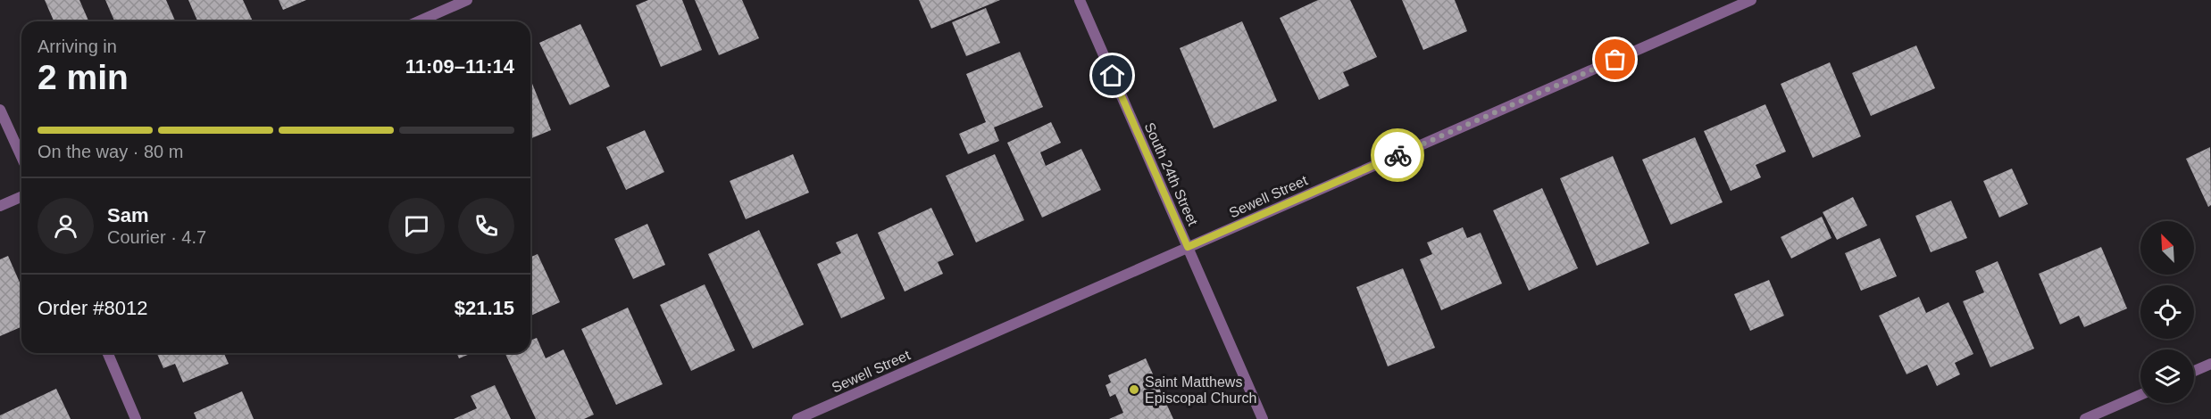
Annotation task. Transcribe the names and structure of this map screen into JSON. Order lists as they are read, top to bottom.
{
  "streets": {
    "street": ["South 24th Street", "Sewell Street"]
  },
  "crossings": [
    ["South 24th Street", "Sewell Street"]
  ],
  "places": ["Saint Matthews Episcopal Church"],
  "north": "top left",
  "page": {
    "heading": ["2 min", "Arriving in", "11:09–11:14"],
    "panel": [
      "Sam",
      "Courier · 4.7",
      "Order #8012",
      "$21.15"
    ],
    "bar": "On the way · 80 m"
  }
}
